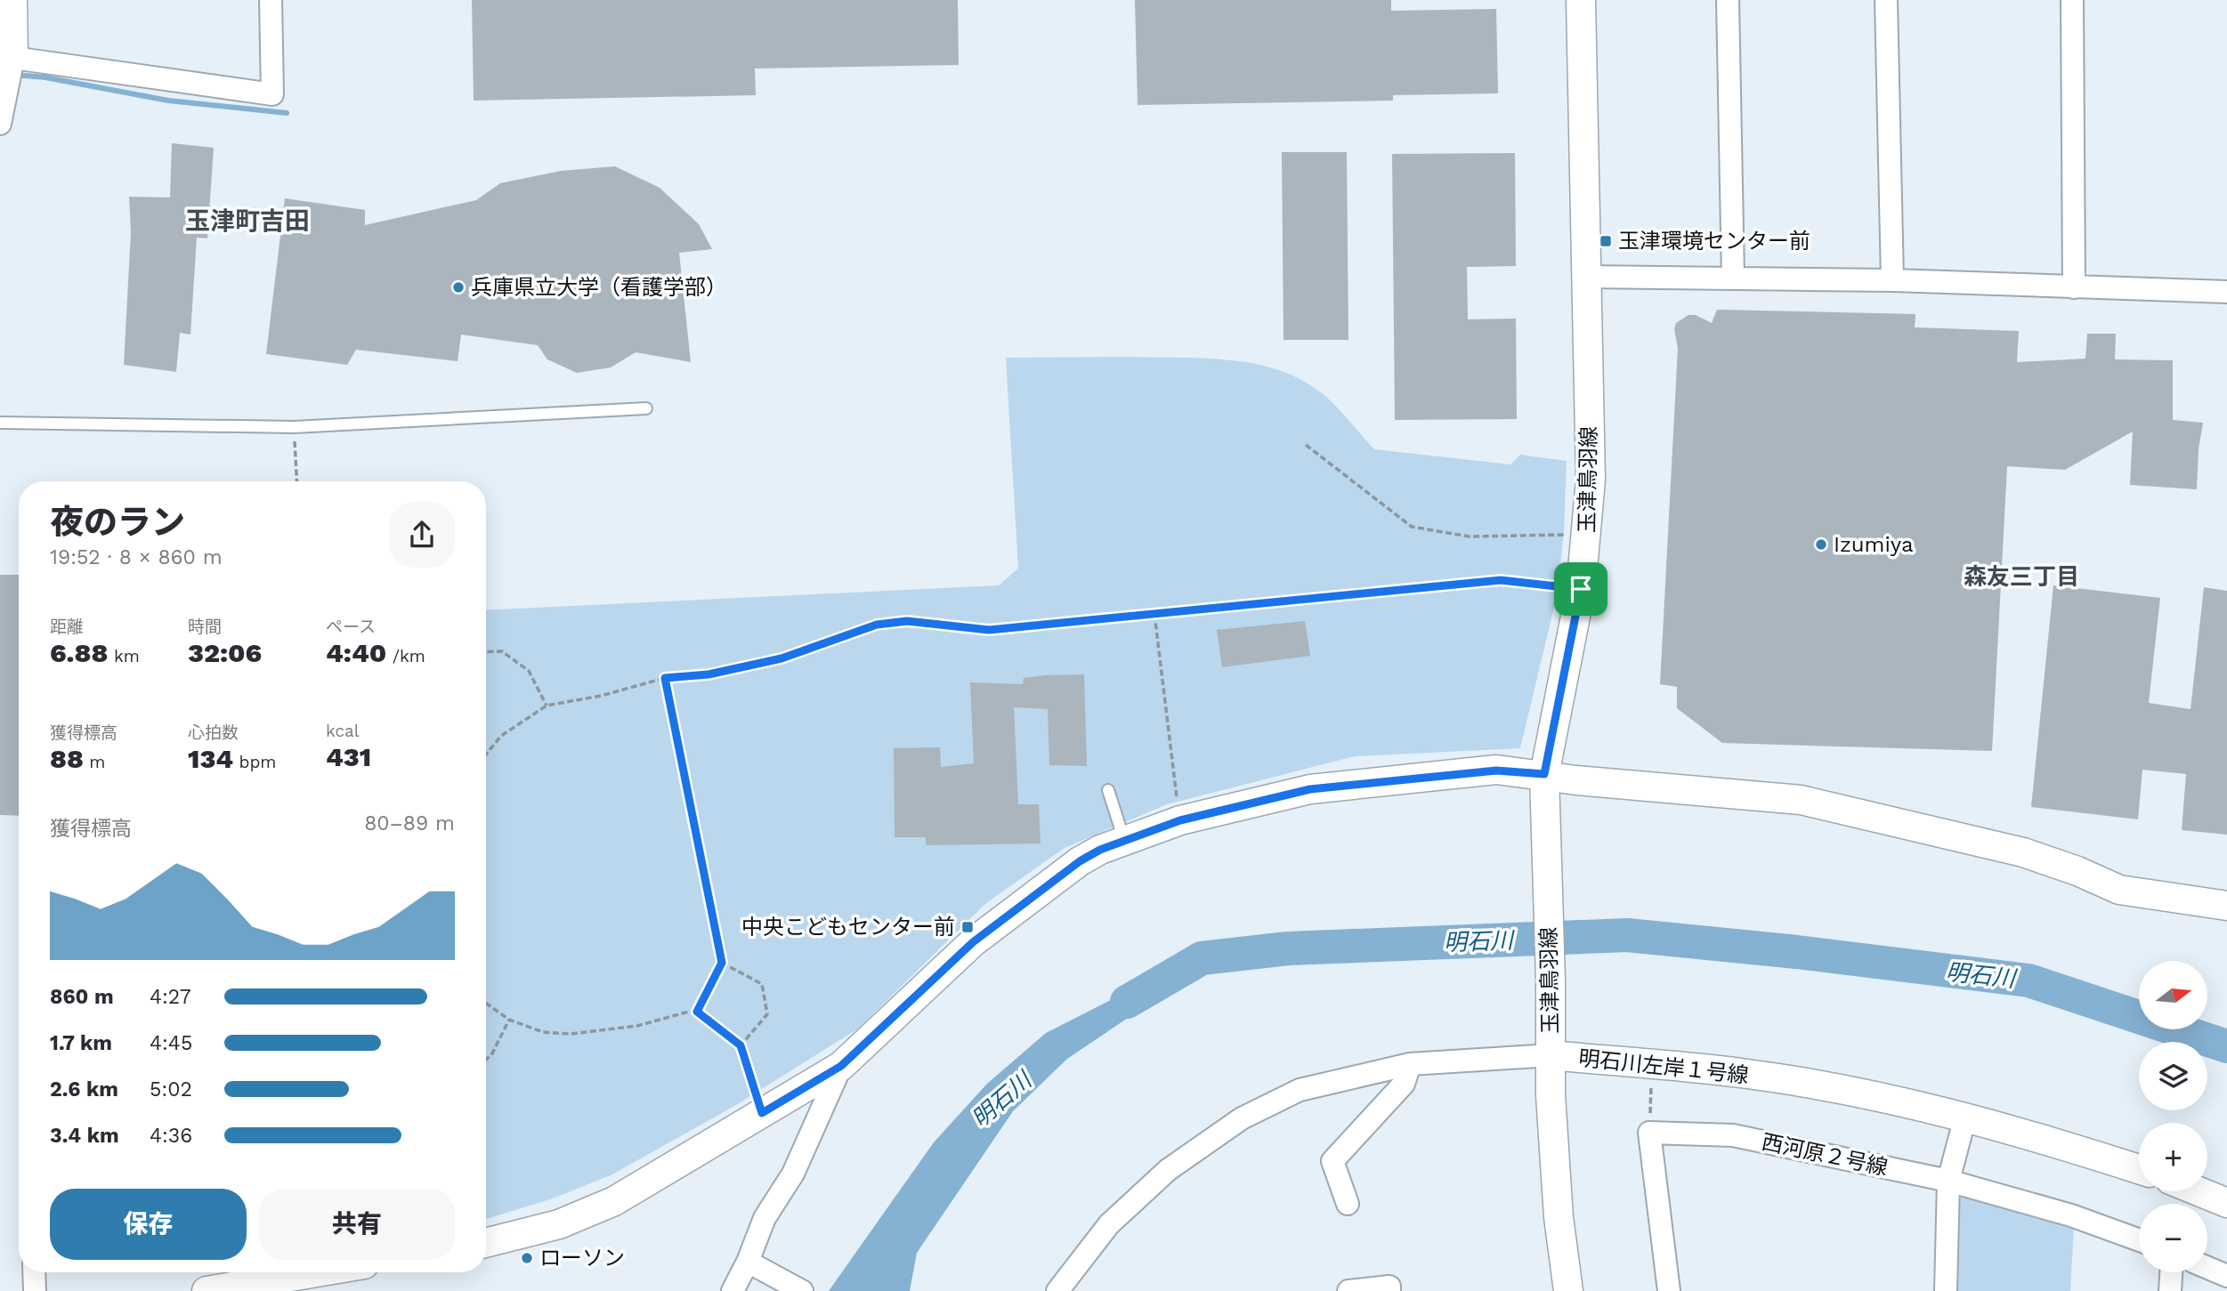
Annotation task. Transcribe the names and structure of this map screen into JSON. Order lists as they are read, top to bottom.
{
  "streets": {
    "street": ["玉津鳥羽線", "明石川左岸１号線", "西河原２号線"]
  },
  "crossings": [
    ["玉津鳥羽線", "明石川左岸１号線"]
  ],
  "districts": ["玉津町吉田", "森友三丁目"],
  "water": ["明石川"],
  "places": {
    "transit": ["玉津環境センター前", "中央こどもセンター前"],
    "other": ["兵庫県立大学（看護学部）", "Izumiya", "ローソン"]
  },
  "north": "right",
  "page": {
    "heading": ["夜のラン", "19:52 · 8 × 860 m"],
    "stats": [
      ["距離", "6.88 km"],
      ["時間", "32:06"],
      ["ペース", "4:40 /km"],
      ["獲得標高", "88 m"],
      ["心拍数", "134 bpm"],
      ["kcal", "431"]
    ],
    "chart": ["獲得標高", "80–89 m"],
    "map_buttons": ["+", "−"],
    "list": [
      {
        "name": "860 m",
        "note": "4:27"
      },
      {
        "name": "1.7 km",
        "note": "4:45"
      },
      {
        "name": "2.6 km",
        "note": "5:02"
      },
      {
        "name": "3.4 km",
        "note": "4:36"
      }
    ],
    "buttons": ["保存", "共有"]
  }
}
